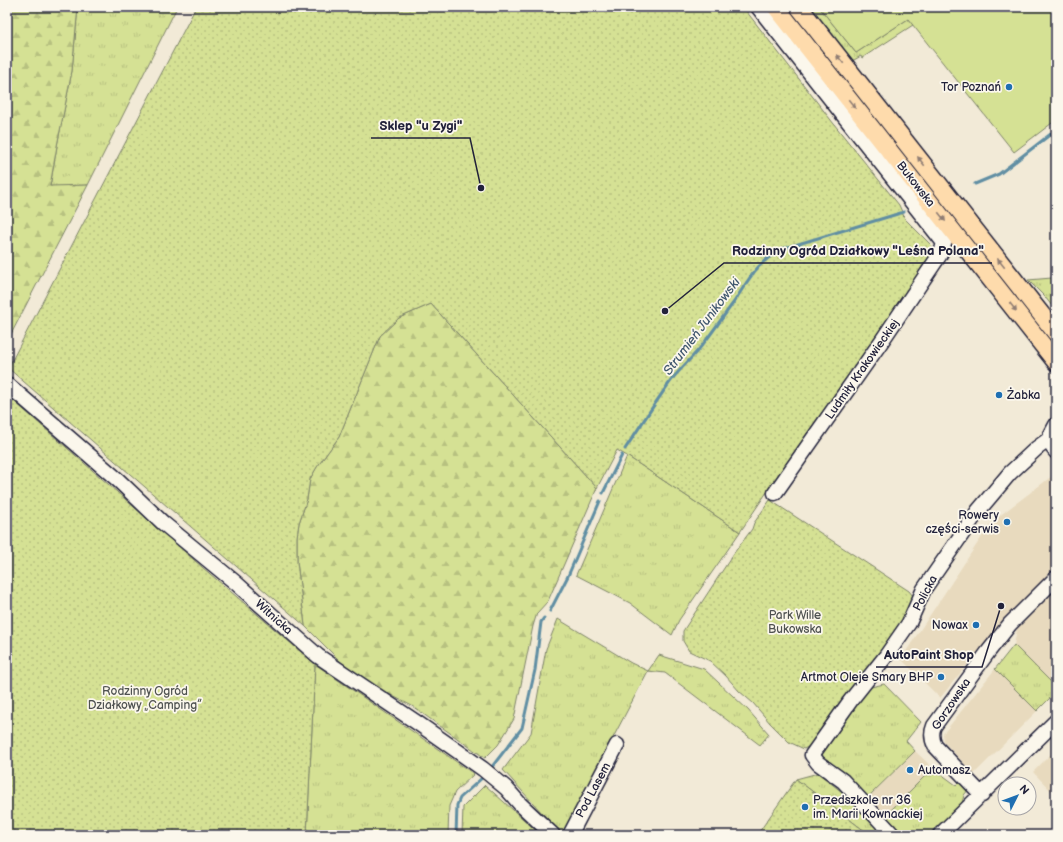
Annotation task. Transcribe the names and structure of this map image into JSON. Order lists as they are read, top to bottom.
{
  "streets": {
    "main road": ["Bukowska"],
    "street": [
      "Ludmiły Krakowieckiej",
      "Policka",
      "Witnicka",
      "Gorzowska",
      "Pod Lasem"
    ]
  },
  "water": ["Strumień Junikowski"],
  "parks": ["Park Wille Bukowska", "Rodzinny Ogród Działkowy „Camping”"],
  "places": [
    "Tor Poznań",
    "Sklep \"u Zygi\"",
    "Rodzinny Ogród Działkowy \"Leśna Polana\"",
    "Żabka",
    "Rowery części-serwis",
    "AutoPaint Shop",
    "Nowax",
    "Artmot Oleje Smary BHP",
    "Automasz",
    "Przedszkole nr 36 im. Marii Kownackiej"
  ],
  "north": "top right"
}
